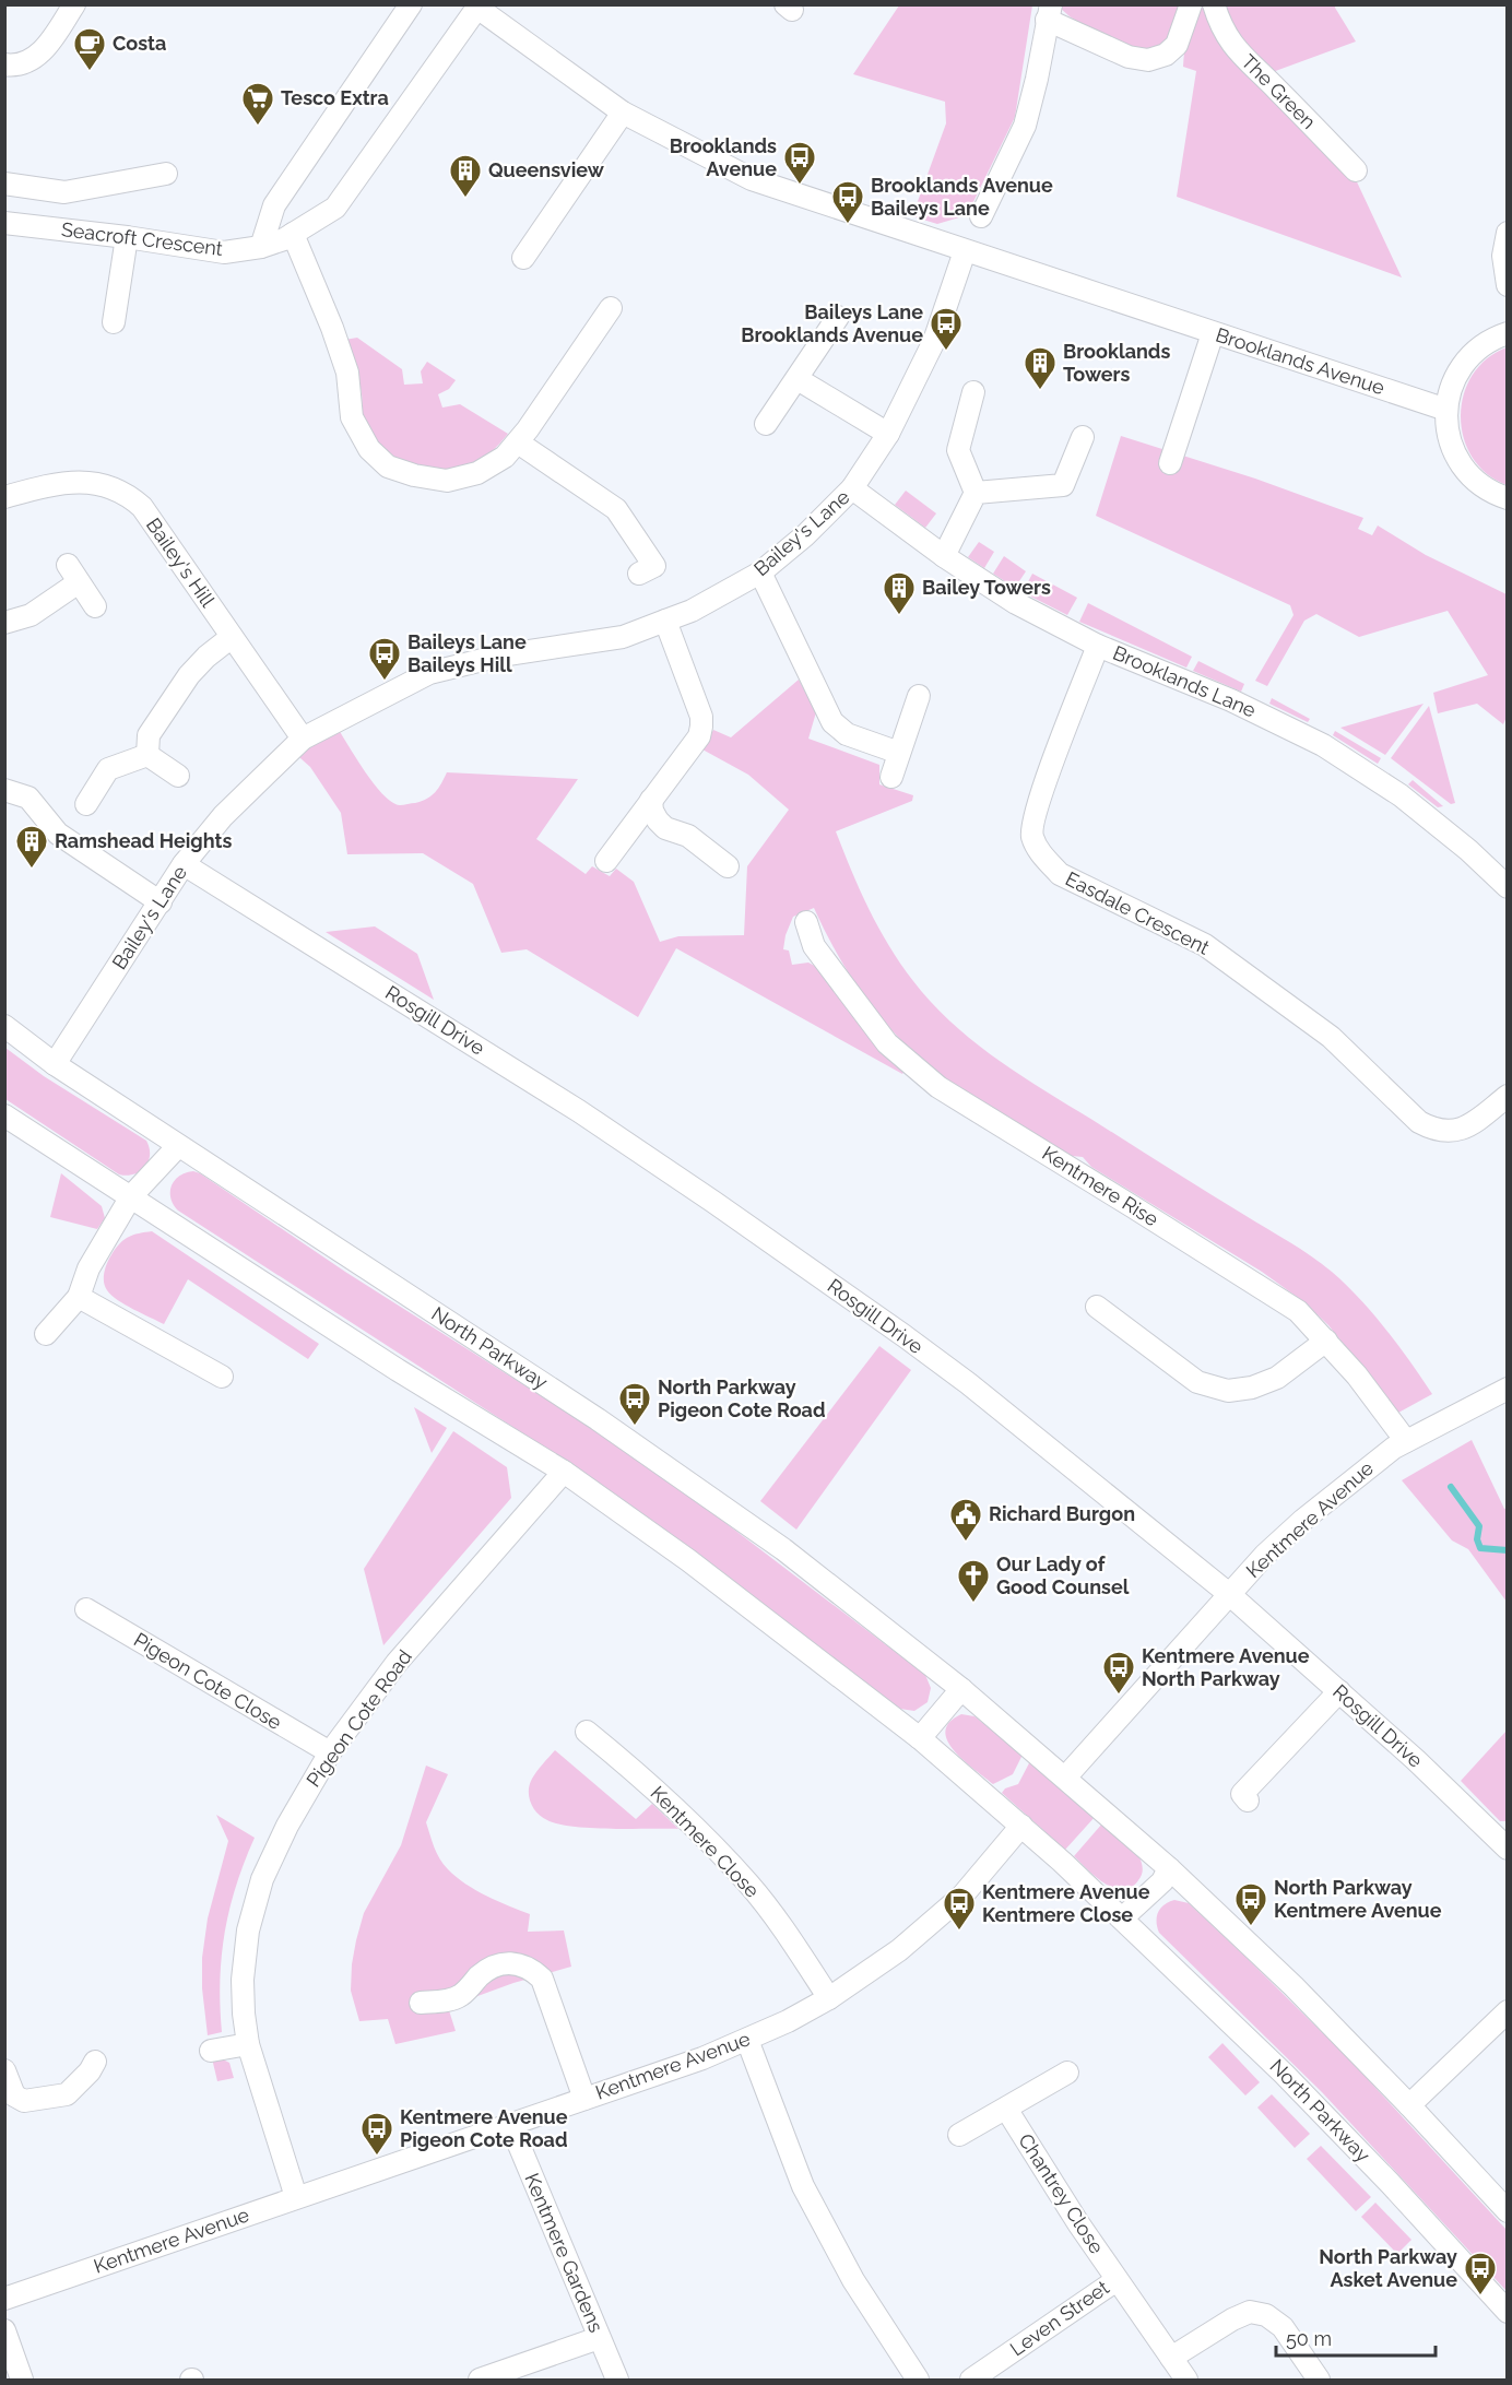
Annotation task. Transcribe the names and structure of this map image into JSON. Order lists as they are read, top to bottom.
{
  "streets": {
    "street": [
      "The Green",
      "Seacroft Crescent",
      "Brooklands Avenue",
      "Bailey's Lane",
      "Bailey's Hill",
      "Brooklands Lane",
      "Easdale Crescent",
      "Rosgill Drive",
      "Kentmere Rise",
      "North Parkway",
      "Kentmere Avenue",
      "Pigeon Cote Close",
      "Pigeon Cote Road",
      "Kentmere Close",
      "Chantrey Close",
      "Kentmere Gardens",
      "Leven Street"
    ]
  },
  "crossings": [
    ["Seacroft Crescent", "Brooklands Avenue"],
    ["Brooklands Avenue", "Bailey's Lane"],
    ["Bailey's Lane", "Bailey's Hill"],
    ["Bailey's Lane", "Brooklands Lane"],
    ["Bailey's Lane", "Rosgill Drive"],
    ["Bailey's Lane", "North Parkway"],
    ["Brooklands Lane", "Easdale Crescent"],
    ["Rosgill Drive", "Kentmere Avenue"],
    ["Kentmere Rise", "Kentmere Avenue"],
    ["North Parkway", "Kentmere Avenue"],
    ["North Parkway", "Pigeon Cote Road"],
    ["Kentmere Avenue", "Pigeon Cote Road"],
    ["Kentmere Avenue", "Kentmere Close"],
    ["Kentmere Avenue", "Kentmere Gardens"],
    ["Pigeon Cote Close", "Pigeon Cote Road"],
    ["Chantrey Close", "Leven Street"]
  ],
  "places": {
    "cafe": ["Costa"],
    "supermarket": ["Tesco Extra"],
    "bus stop": [
      "Brooklands Avenue",
      "Brooklands Avenue Baileys Lane",
      "Baileys Lane Brooklands Avenue",
      "Baileys Lane Baileys Hill",
      "North Parkway Pigeon Cote Road",
      "Kentmere Avenue North Parkway",
      "North Parkway Kentmere Avenue",
      "Kentmere Avenue Kentmere Close",
      "Kentmere Avenue Pigeon Cote Road",
      "North Parkway Asket Avenue"
    ],
    "building": [
      "Queensview",
      "Brooklands Towers",
      "Bailey Towers",
      "Ramshead Heights"
    ],
    "public building": ["Richard Burgon"],
    "church": ["Our Lady of Good Counsel"]
  },
  "scale_bar": "50 m"
}
